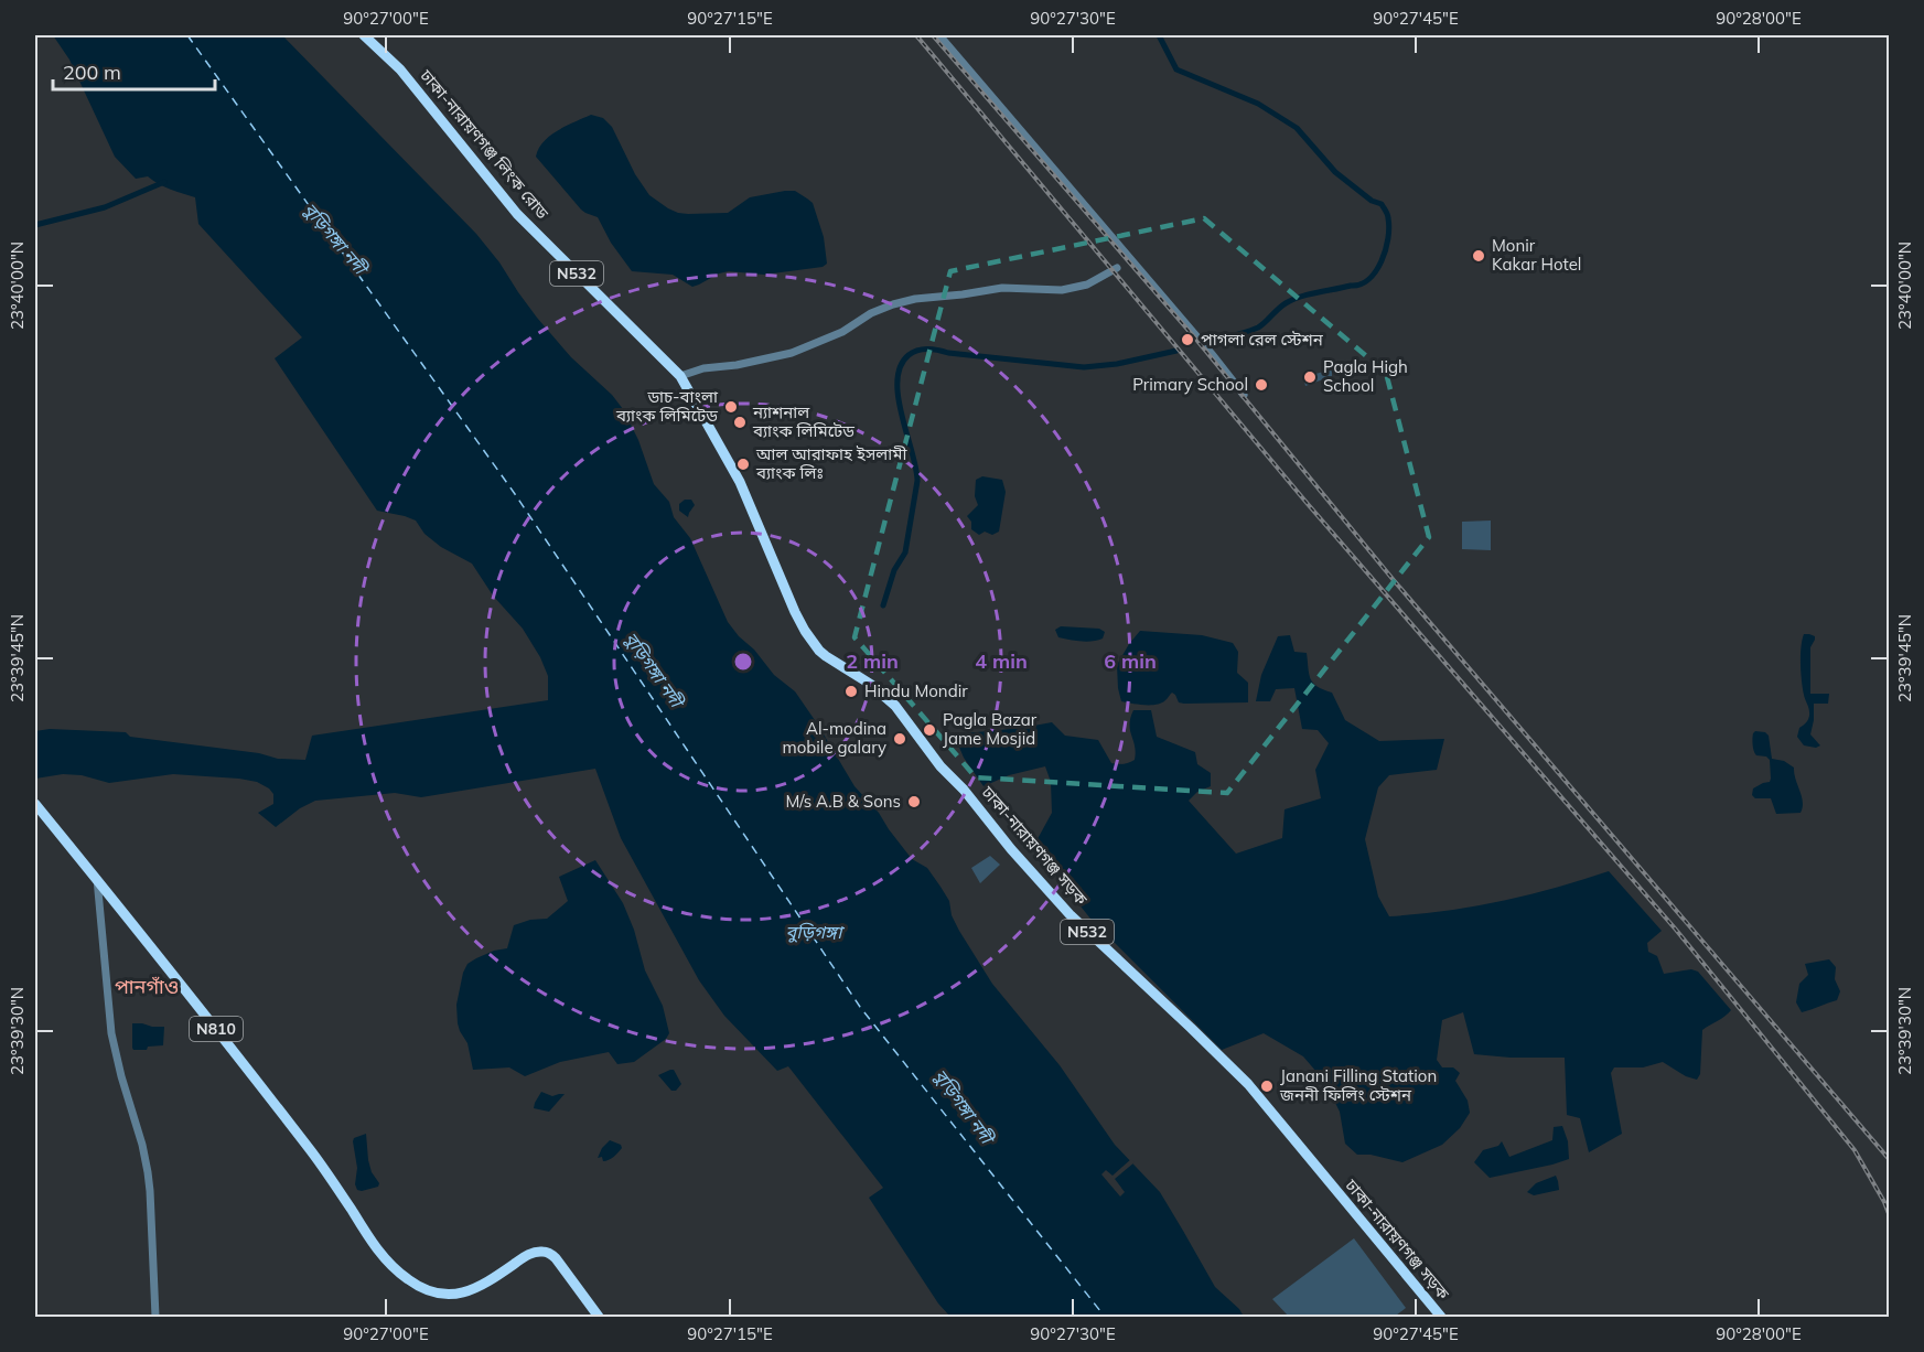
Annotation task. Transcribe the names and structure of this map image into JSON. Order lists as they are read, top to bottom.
{
  "streets": {
    "highway": [
      "ঢাকা-নারায়ণগঞ্জ লিংক রোড",
      "N532",
      "ঢাকা-নারায়ণগঞ্জ সড়ক",
      "N810"
    ]
  },
  "crossings": [
    ["ঢাকা-নারায়ণগঞ্জ লিংক রোড", "ঢাকা-নারায়ণগঞ্জ সড়ক"]
  ],
  "districts": ["পানগাঁও"],
  "water": ["বুড়িগঙ্গা নদী", "বুড়িগঙ্গা"],
  "places": [
    "Monir Kakar Hotel",
    "পাগলা রেল স্টেশন",
    "Pagla High School",
    "Primary School",
    "ডাচ-বাংলা ব্যাংক লিমিটেড",
    "ন্যাশনাল ব্যাংক লিমিটেড",
    "আল আরাফাহ ইসলামী ব্যাংক লিঃ",
    "Hindu Mondir",
    "Pagla Bazar Jame Mosjid",
    "Al-modina mobile galary",
    "M/s A.B & Sons",
    "Janani Filling Station জননী ফিলিং স্টেশন"
  ],
  "scale_bar": "200 m",
  "coordinates": [
    "90°27'00\"E",
    "90°27'15\"E",
    "90°27'30\"E",
    "90°27'45\"E",
    "90°28'00\"E",
    "23°40'00\"N",
    "23°39'45\"N",
    "23°39'30\"N"
  ],
  "rings": ["2 min", "4 min", "6 min"]
}
